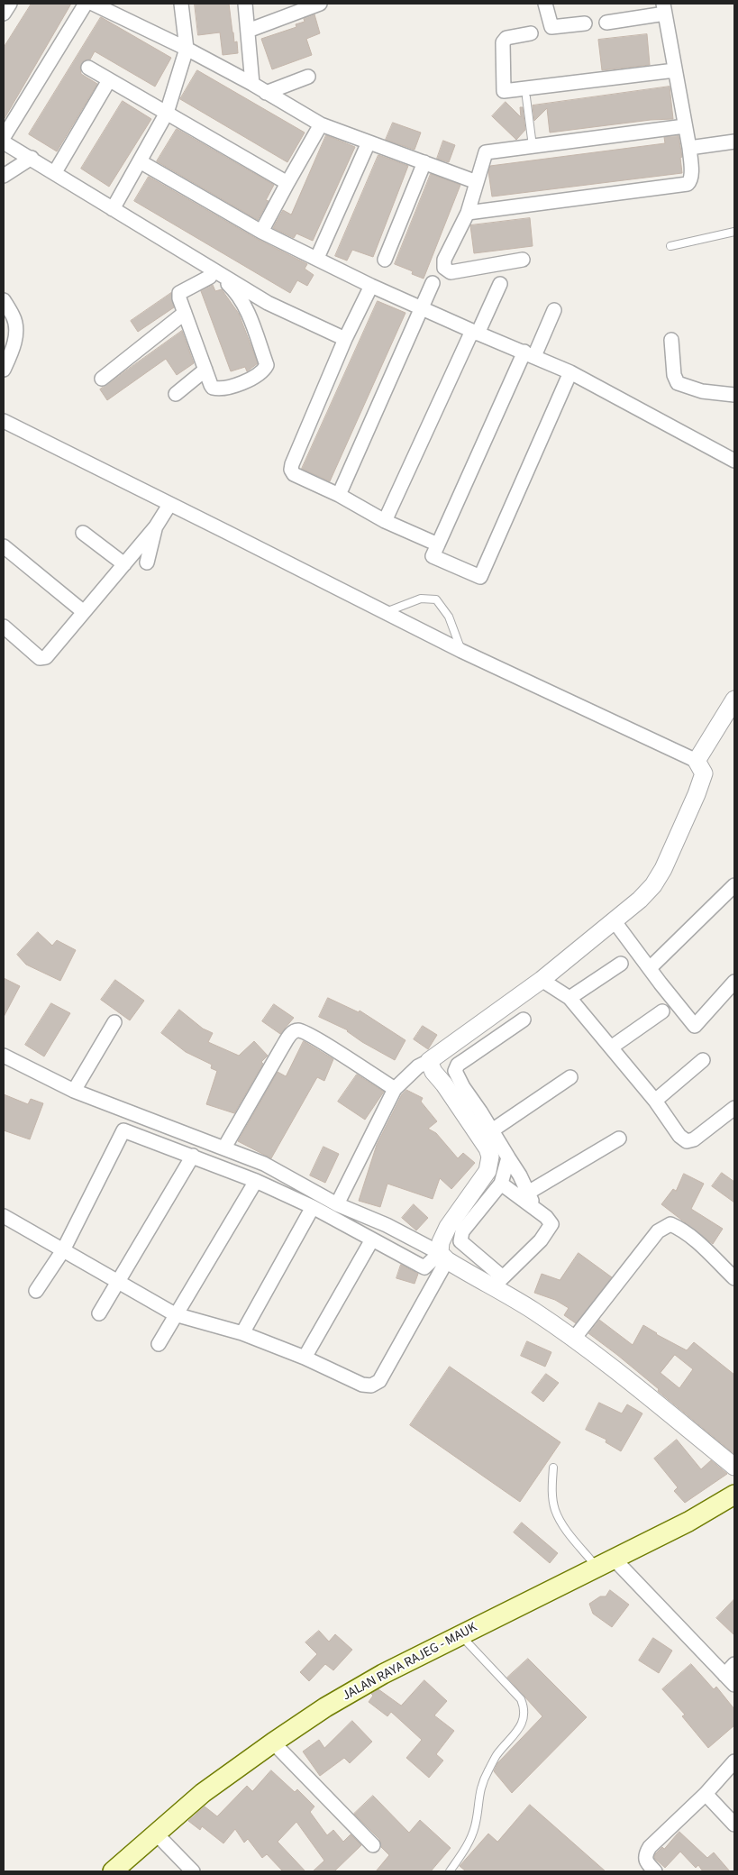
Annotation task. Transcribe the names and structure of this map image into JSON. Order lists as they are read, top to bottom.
{
  "streets": {
    "main road": ["JALAN RAYA RAJEG - MAUK"]
  }
}
